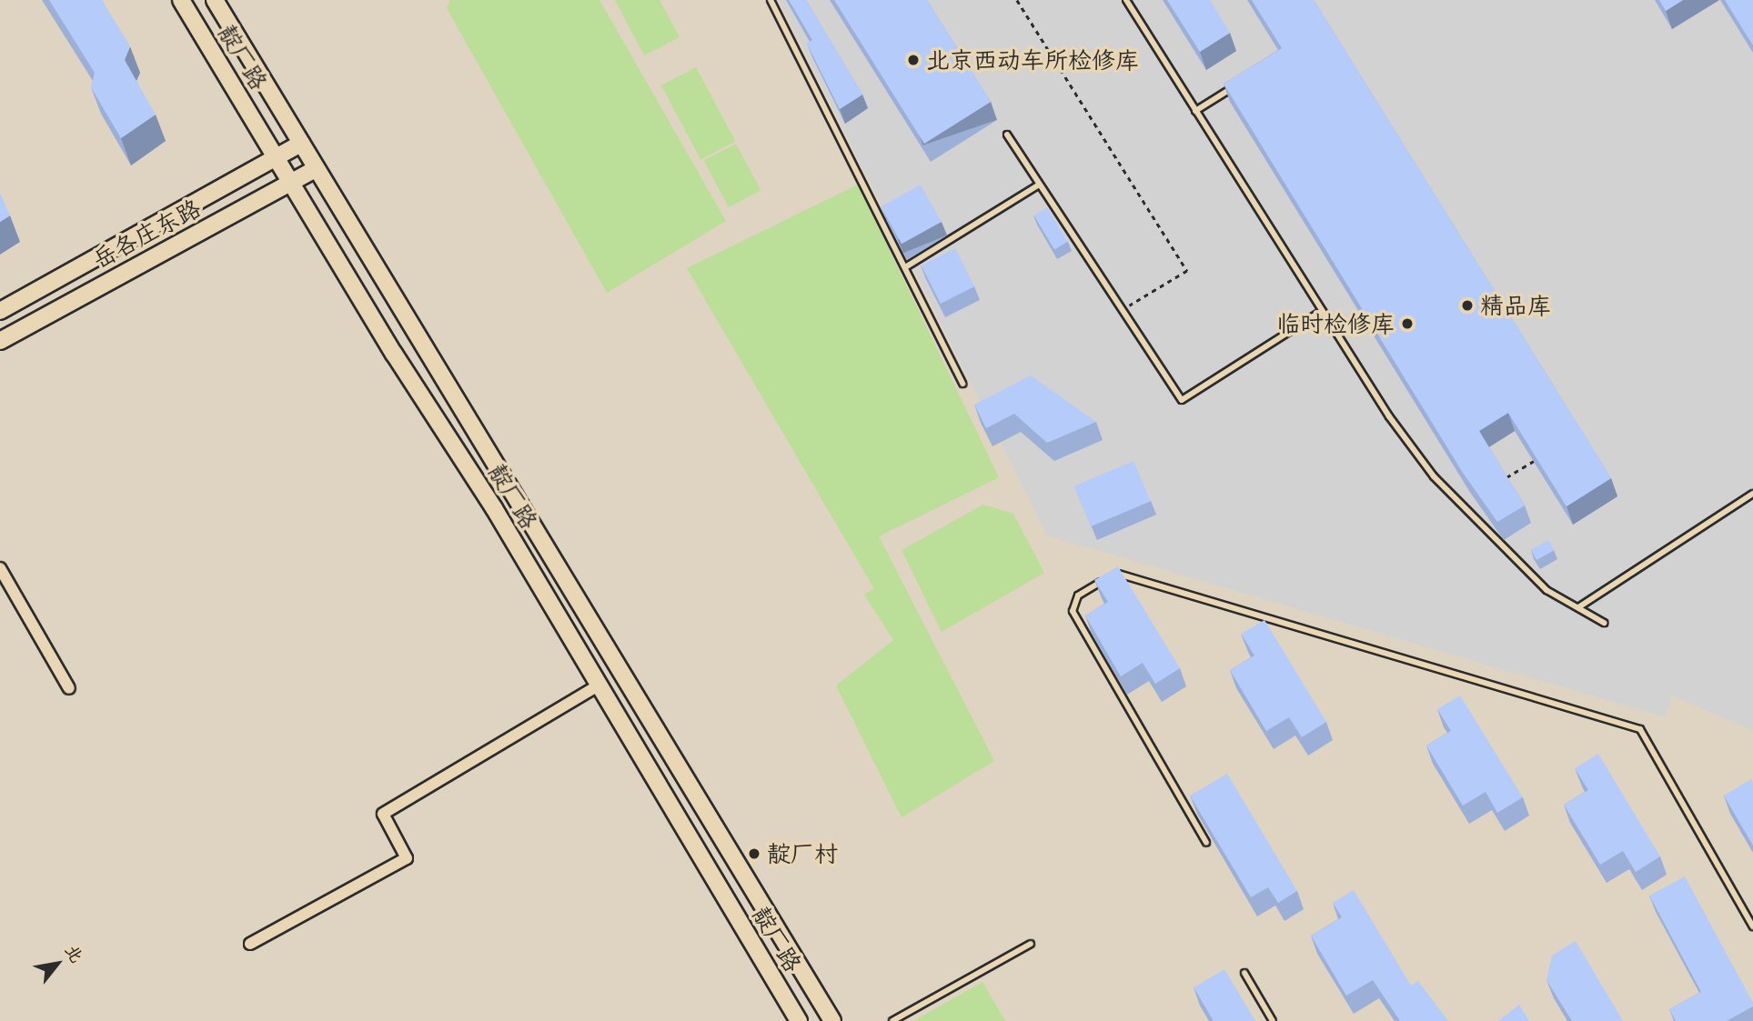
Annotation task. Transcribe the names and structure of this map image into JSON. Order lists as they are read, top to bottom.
{
  "streets": {
    "main road": ["靛厂路", "岳各庄东路"]
  },
  "crossings": [
    ["靛厂路", "岳各庄东路"]
  ],
  "places": [
    "北京西动车所检修库",
    "精品库",
    "临时检修库",
    "靛厂村"
  ],
  "north": "top right"
}
